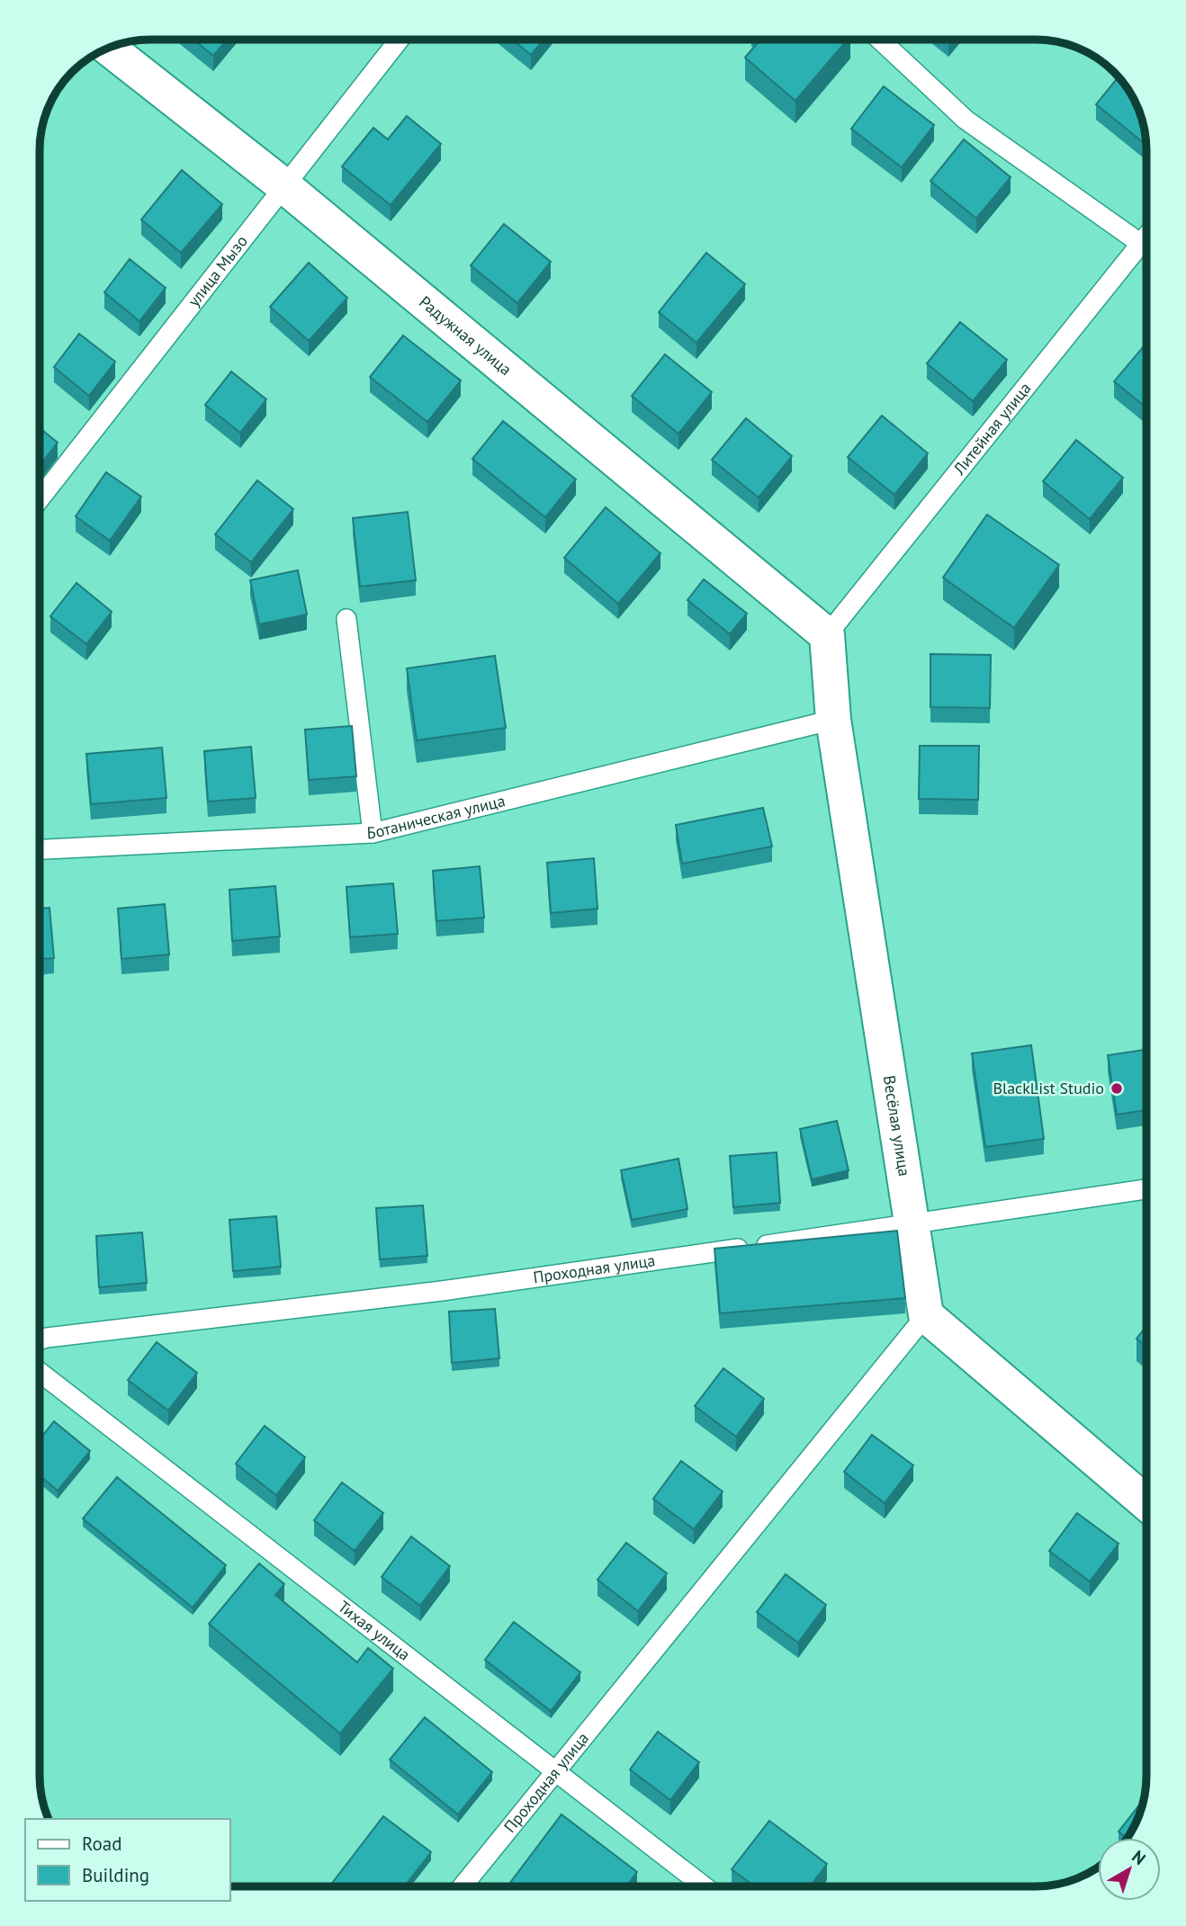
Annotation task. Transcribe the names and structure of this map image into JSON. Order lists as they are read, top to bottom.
{
  "streets": {
    "street": ["Радужная улица", "Весёлая улица"],
    "lane": [
      "улица Мызо",
      "Литейная улица",
      "Ботаническая улица",
      "Проходная улица",
      "Тихая улица"
    ]
  },
  "crossings": [
    ["улица Мызо", "Радужная улица"],
    ["Радужная улица", "Литейная улица"],
    ["Радужная улица", "Весёлая улица"],
    ["Литейная улица", "Весёлая улица"],
    ["Ботаническая улица", "Весёлая улица"],
    ["Весёлая улица", "Проходная улица"],
    ["Проходная улица", "Тихая улица"]
  ],
  "places": ["BlackList Studio"],
  "legend": ["Road", "Building"],
  "north": "top right"
}
